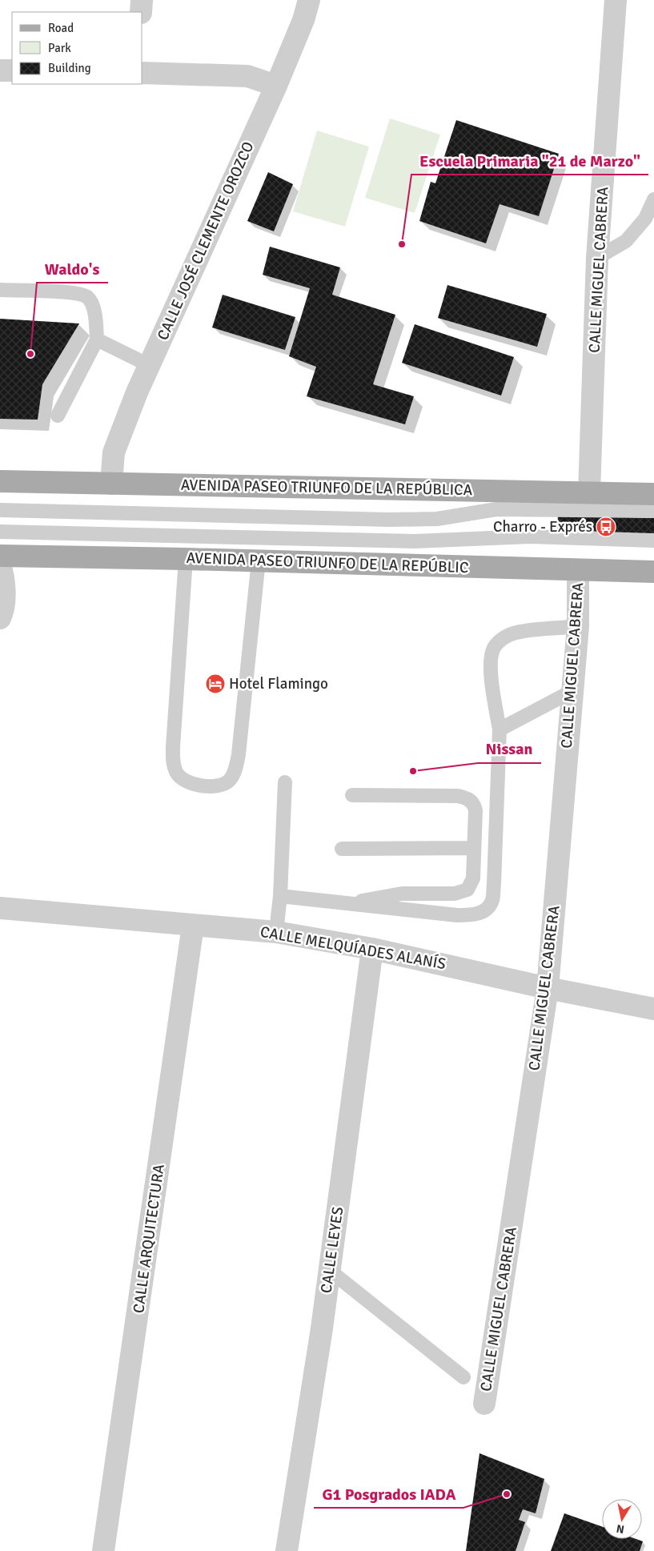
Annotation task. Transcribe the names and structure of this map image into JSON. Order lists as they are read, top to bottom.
{
  "streets": {
    "main road": ["AVENIDA PASEO TRIUNFO DE LA REPÚBLICA", "AVENIDA PASEO TRIUNFO DE LA REPÚBLIC"],
    "street": [
      "CALLE JOSÉ CLEMENTE OROZCO",
      "CALLE MIGUEL CABRERA",
      "CALLE MELQUÍADES ALANÍS",
      "CALLE ARQUITECTURA",
      "CALLE LEYES"
    ]
  },
  "crossings": [
    ["CALLE JOSÉ CLEMENTE OROZCO", "AVENIDA PASEO TRIUNFO DE LA REPÚBLICA"],
    ["CALLE MIGUEL CABRERA", "AVENIDA PASEO TRIUNFO DE LA REPÚBLICA"],
    ["CALLE MIGUEL CABRERA", "AVENIDA PASEO TRIUNFO DE LA REPÚBLIC"],
    ["CALLE MIGUEL CABRERA", "CALLE MELQUÍADES ALANÍS"],
    ["CALLE MELQUÍADES ALANÍS", "CALLE ARQUITECTURA"],
    ["CALLE MELQUÍADES ALANÍS", "CALLE LEYES"]
  ],
  "places": {
    "other": [
      "Escuela Primaria \"21 de Marzo\"",
      "Waldo's",
      "Nissan",
      "G1 Posgrados IADA"
    ],
    "bus stop": ["Charro - Exprés"],
    "hotel": ["Hotel Flamingo"]
  },
  "legend": ["Road", "Park", "Building"],
  "north": "bottom"
}
